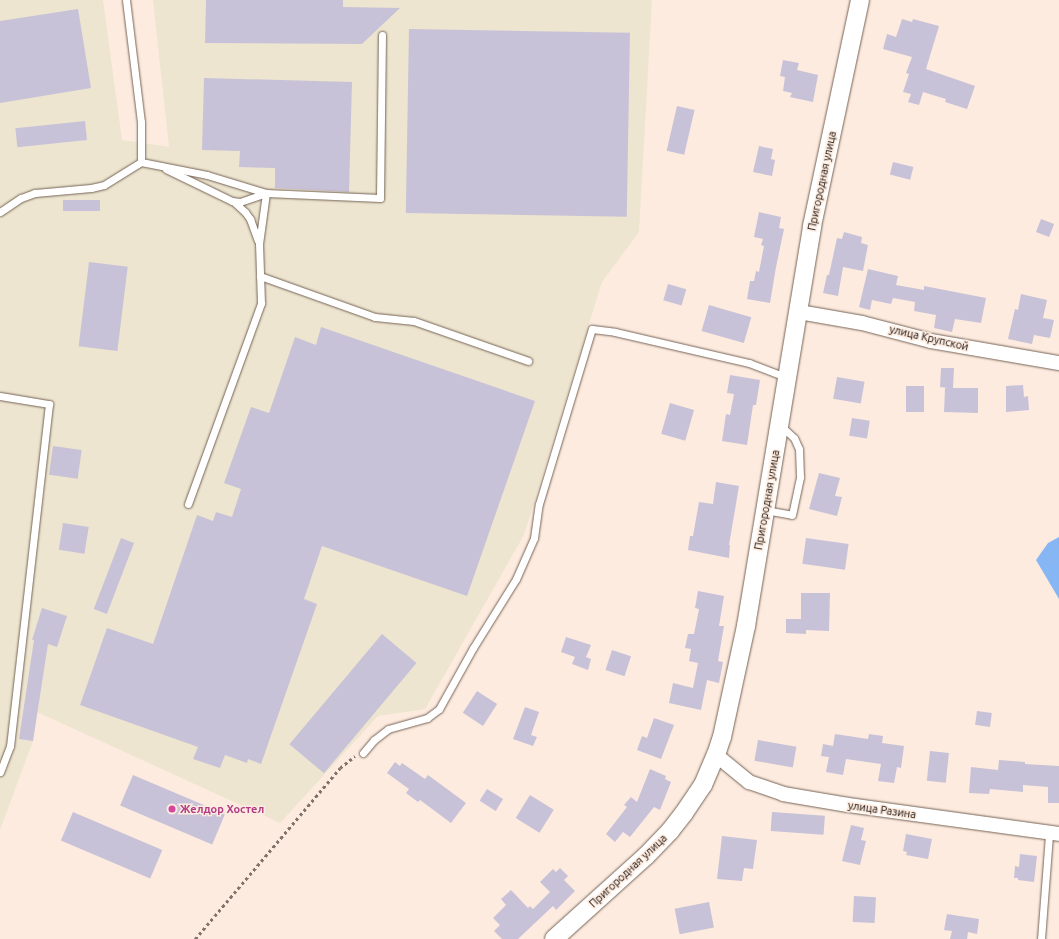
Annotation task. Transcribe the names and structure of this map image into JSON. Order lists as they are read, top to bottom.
{
  "streets": {
    "street": ["Пригородная улица", "улица Крупской", "улица Разина"]
  },
  "crossings": [
    ["Пригородная улица", "улица Крупской"],
    ["Пригородная улица", "улица Разина"]
  ],
  "places": ["Желдор Хостел"]
}
